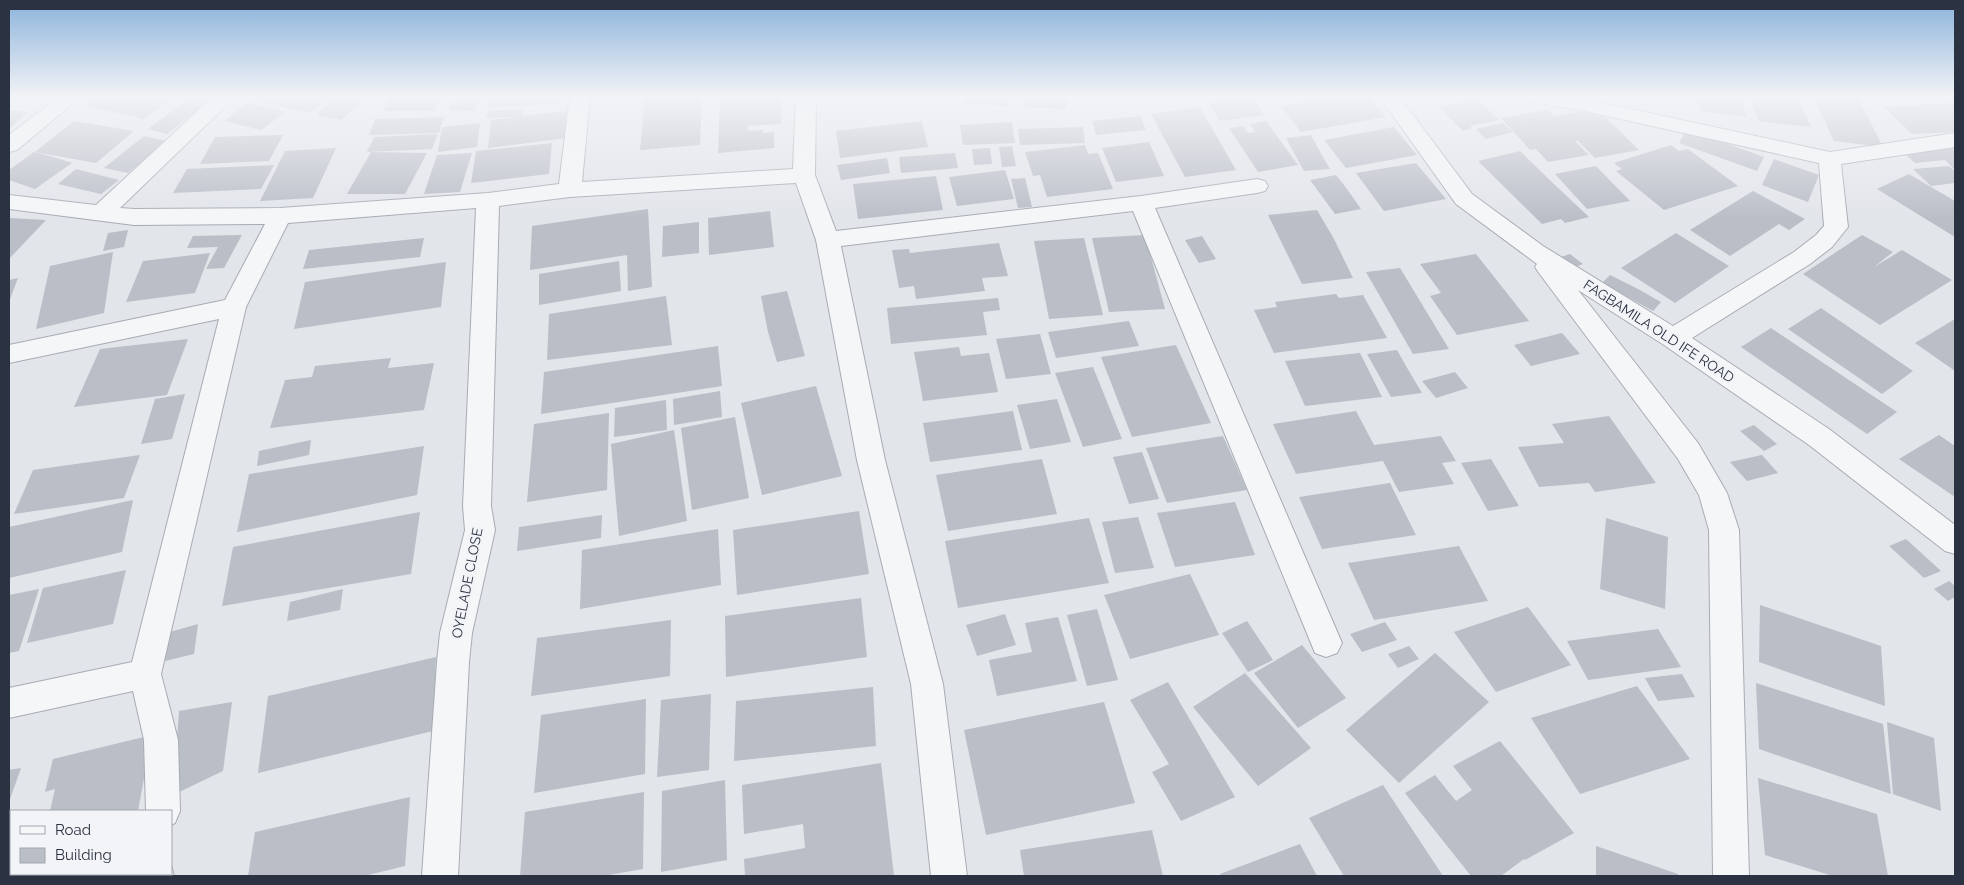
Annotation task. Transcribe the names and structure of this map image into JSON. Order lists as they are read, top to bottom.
{
  "streets": {
    "street": ["FAGBAMILA OLD IFE ROAD", "OYELADE CLOSE"]
  },
  "legend": ["Road", "Building"]
}
